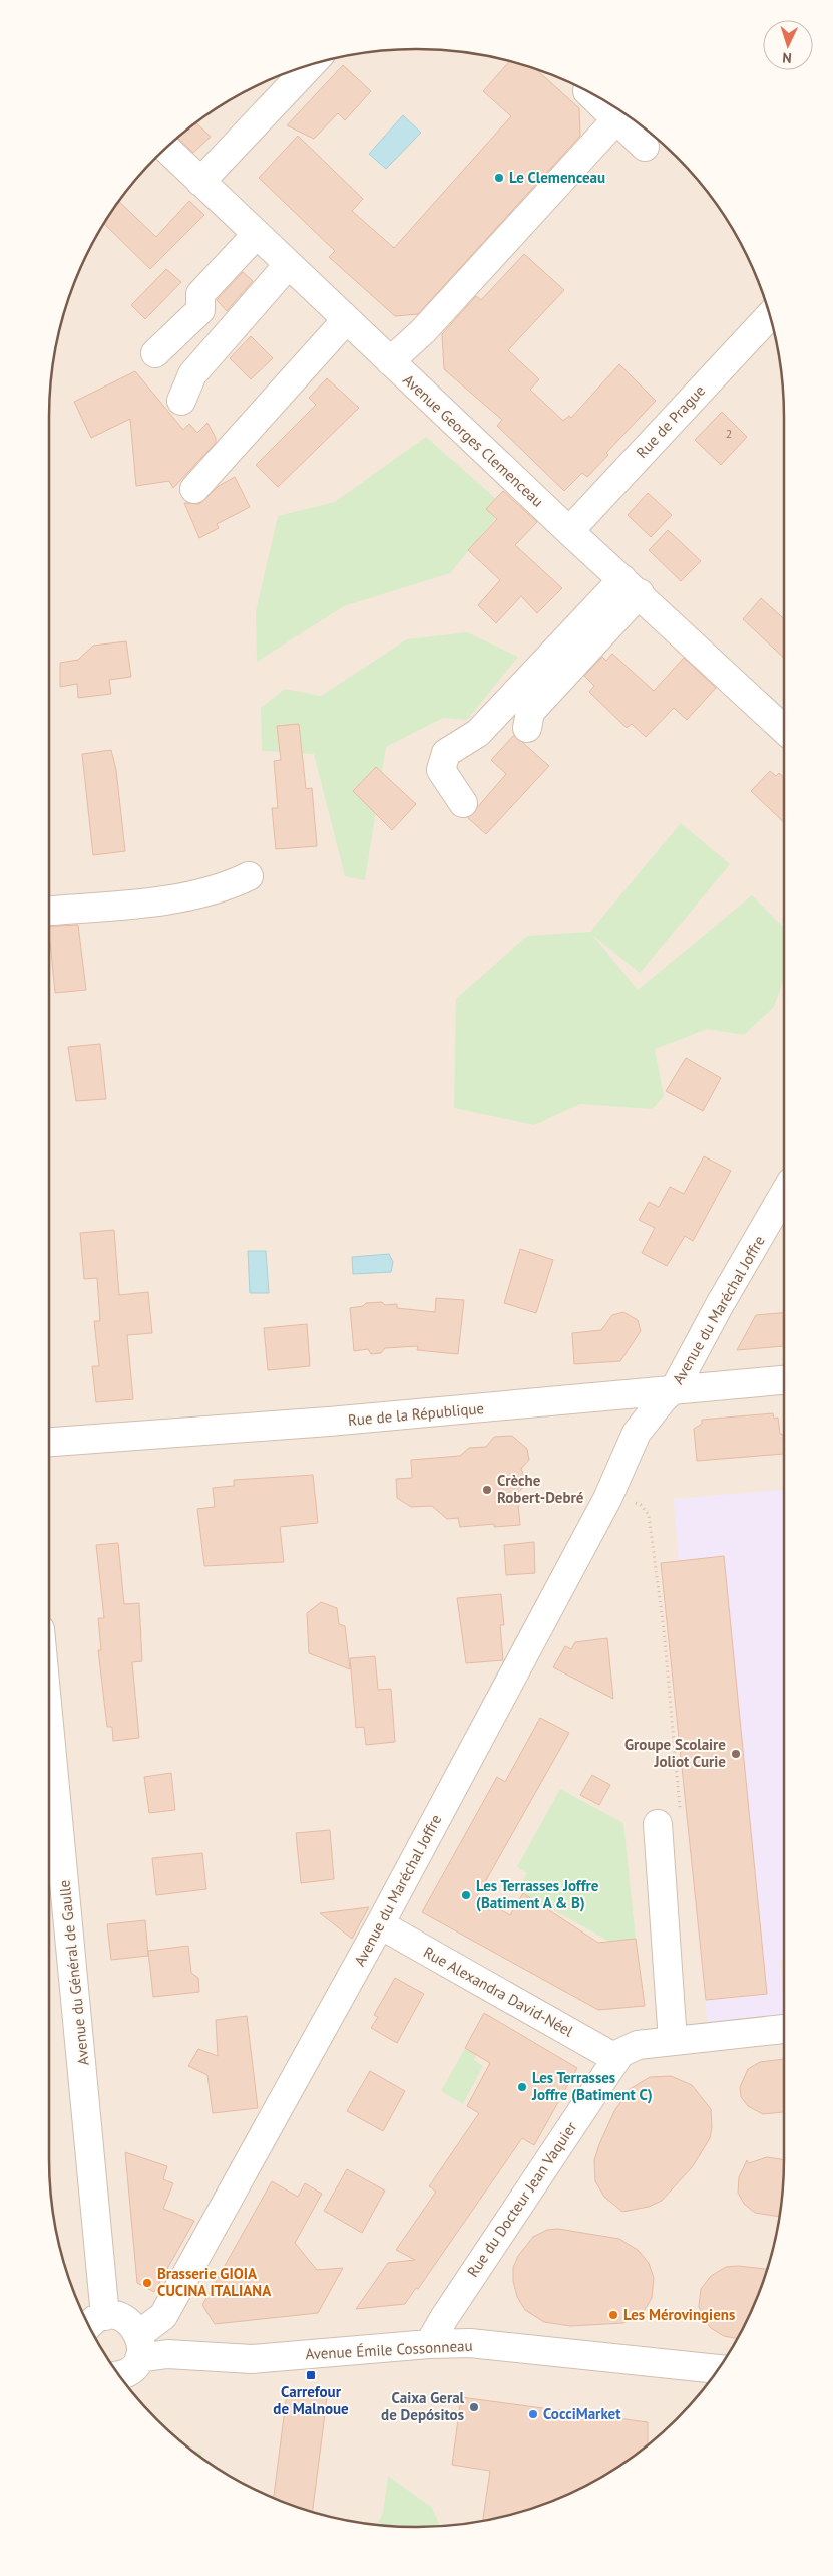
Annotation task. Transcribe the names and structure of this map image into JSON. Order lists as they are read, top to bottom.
{
  "streets": {
    "street": [
      "Rue de Prague",
      "Avenue Georges Clemenceau",
      "Avenue du Maréchal Joffre",
      "Rue de la République",
      "Avenue du Général de Gaulle",
      "Rue Alexandra David-Néel",
      "Rue du Docteur Jean Vaquier",
      "Avenue Émile Cossonneau"
    ]
  },
  "crossings": [
    ["Rue de Prague", "Avenue Georges Clemenceau"],
    ["Avenue du Maréchal Joffre", "Rue de la République"],
    ["Avenue du Maréchal Joffre", "Rue Alexandra David-Néel"],
    ["Avenue du Maréchal Joffre", "Avenue Émile Cossonneau"],
    ["Rue Alexandra David-Néel", "Rue du Docteur Jean Vaquier"],
    ["Rue du Docteur Jean Vaquier", "Avenue Émile Cossonneau"]
  ],
  "places": {
    "other": [
      "Le Clemenceau",
      "Crèche Robert-Debré",
      "Groupe Scolaire Joliot Curie",
      "Les Terrasses Joffre (Batiment A & B)",
      "Les Terrasses Joffre (Batiment C)",
      "Brasserie GIOIA CUCINA ITALIANA",
      "Les Mérovingiens",
      "Caixa Geral de Depósitos",
      "CocciMarket"
    ],
    "transit": ["Carrefour de Malnoue"]
  },
  "house_numbers": ["2"],
  "north": "bottom"
}
